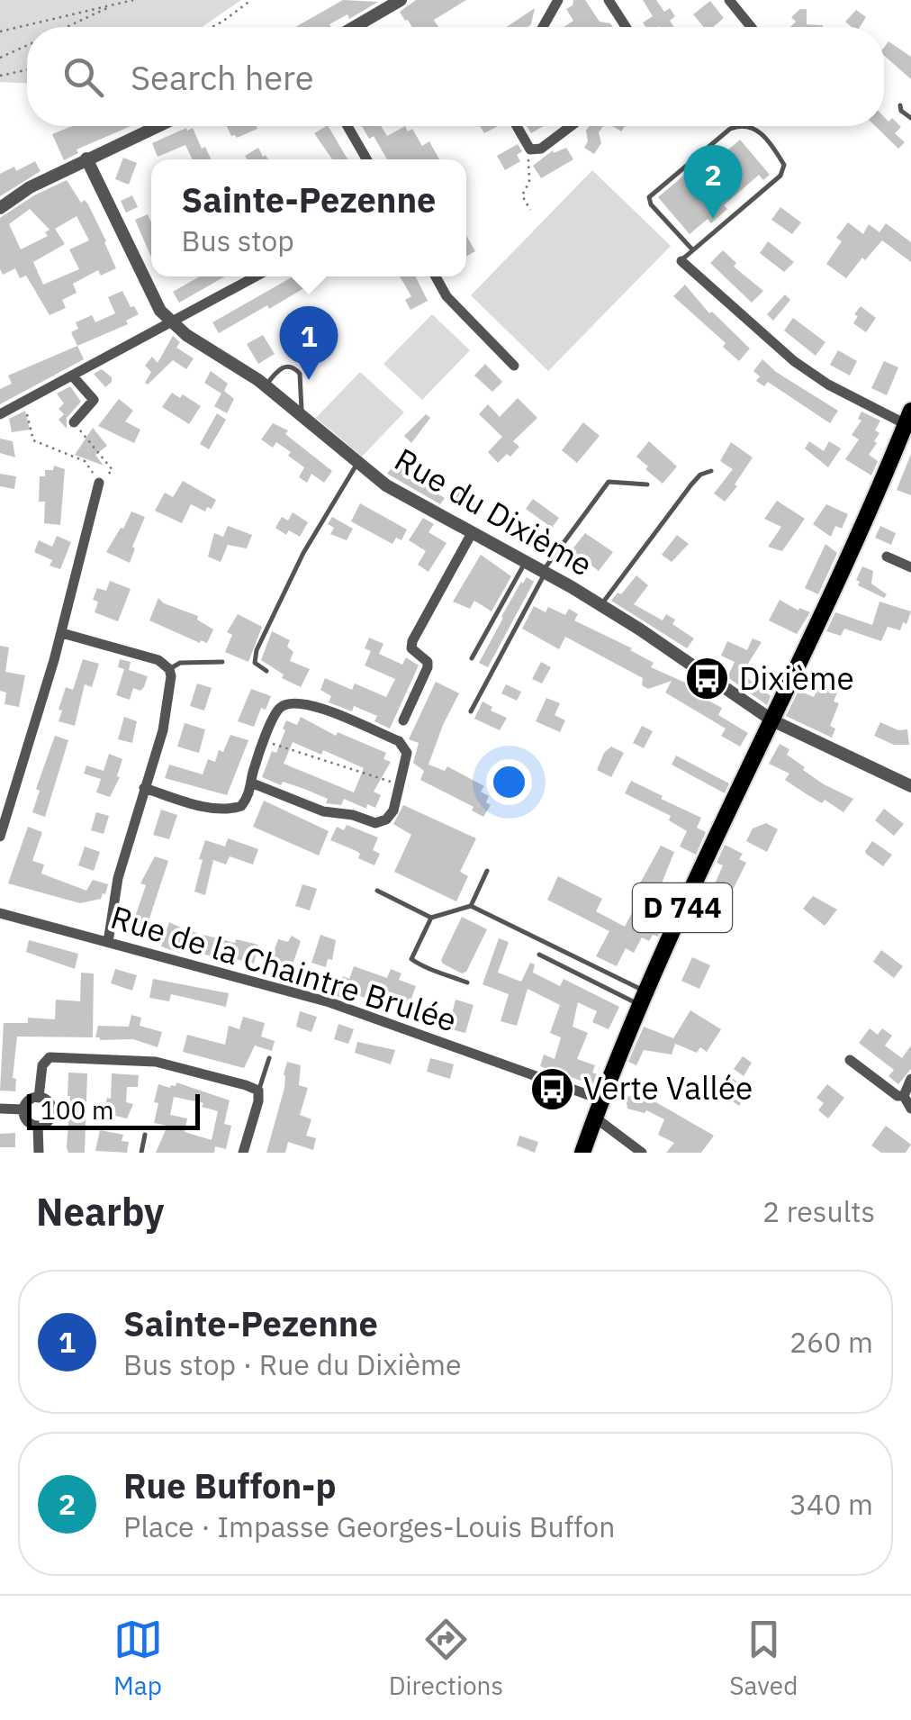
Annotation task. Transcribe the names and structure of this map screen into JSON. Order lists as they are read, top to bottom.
{
  "streets": {
    "main road": ["D 744"],
    "street": ["Rue du Dixième", "Rue de la Chaintre Brulée"]
  },
  "crossings": [
    ["Rue du Dixième", "D 744"],
    ["D 744", "Rue de la Chaintre Brulée"]
  ],
  "places": {
    "bus stop": ["Dixième", "Verte Vallée"]
  },
  "scale_bar": "100 m",
  "page": {
    "search": "Search here",
    "pins": ["2", "1"],
    "popup": ["Sainte-Pezenne", "Bus stop"],
    "scale": "100 m",
    "heading": ["Nearby", "2 results"],
    "list": [
      {
        "mark": "1",
        "name": "Sainte-Pezenne",
        "note": "Bus stop · Rue du Dixième",
        "value": "260 m"
      },
      {
        "mark": "2",
        "name": "Rue Buffon-p",
        "note": "Place · Impasse Georges-Louis Buffon",
        "value": "340 m"
      }
    ],
    "nav": ["Map", "Directions", "Saved"]
  }
}
